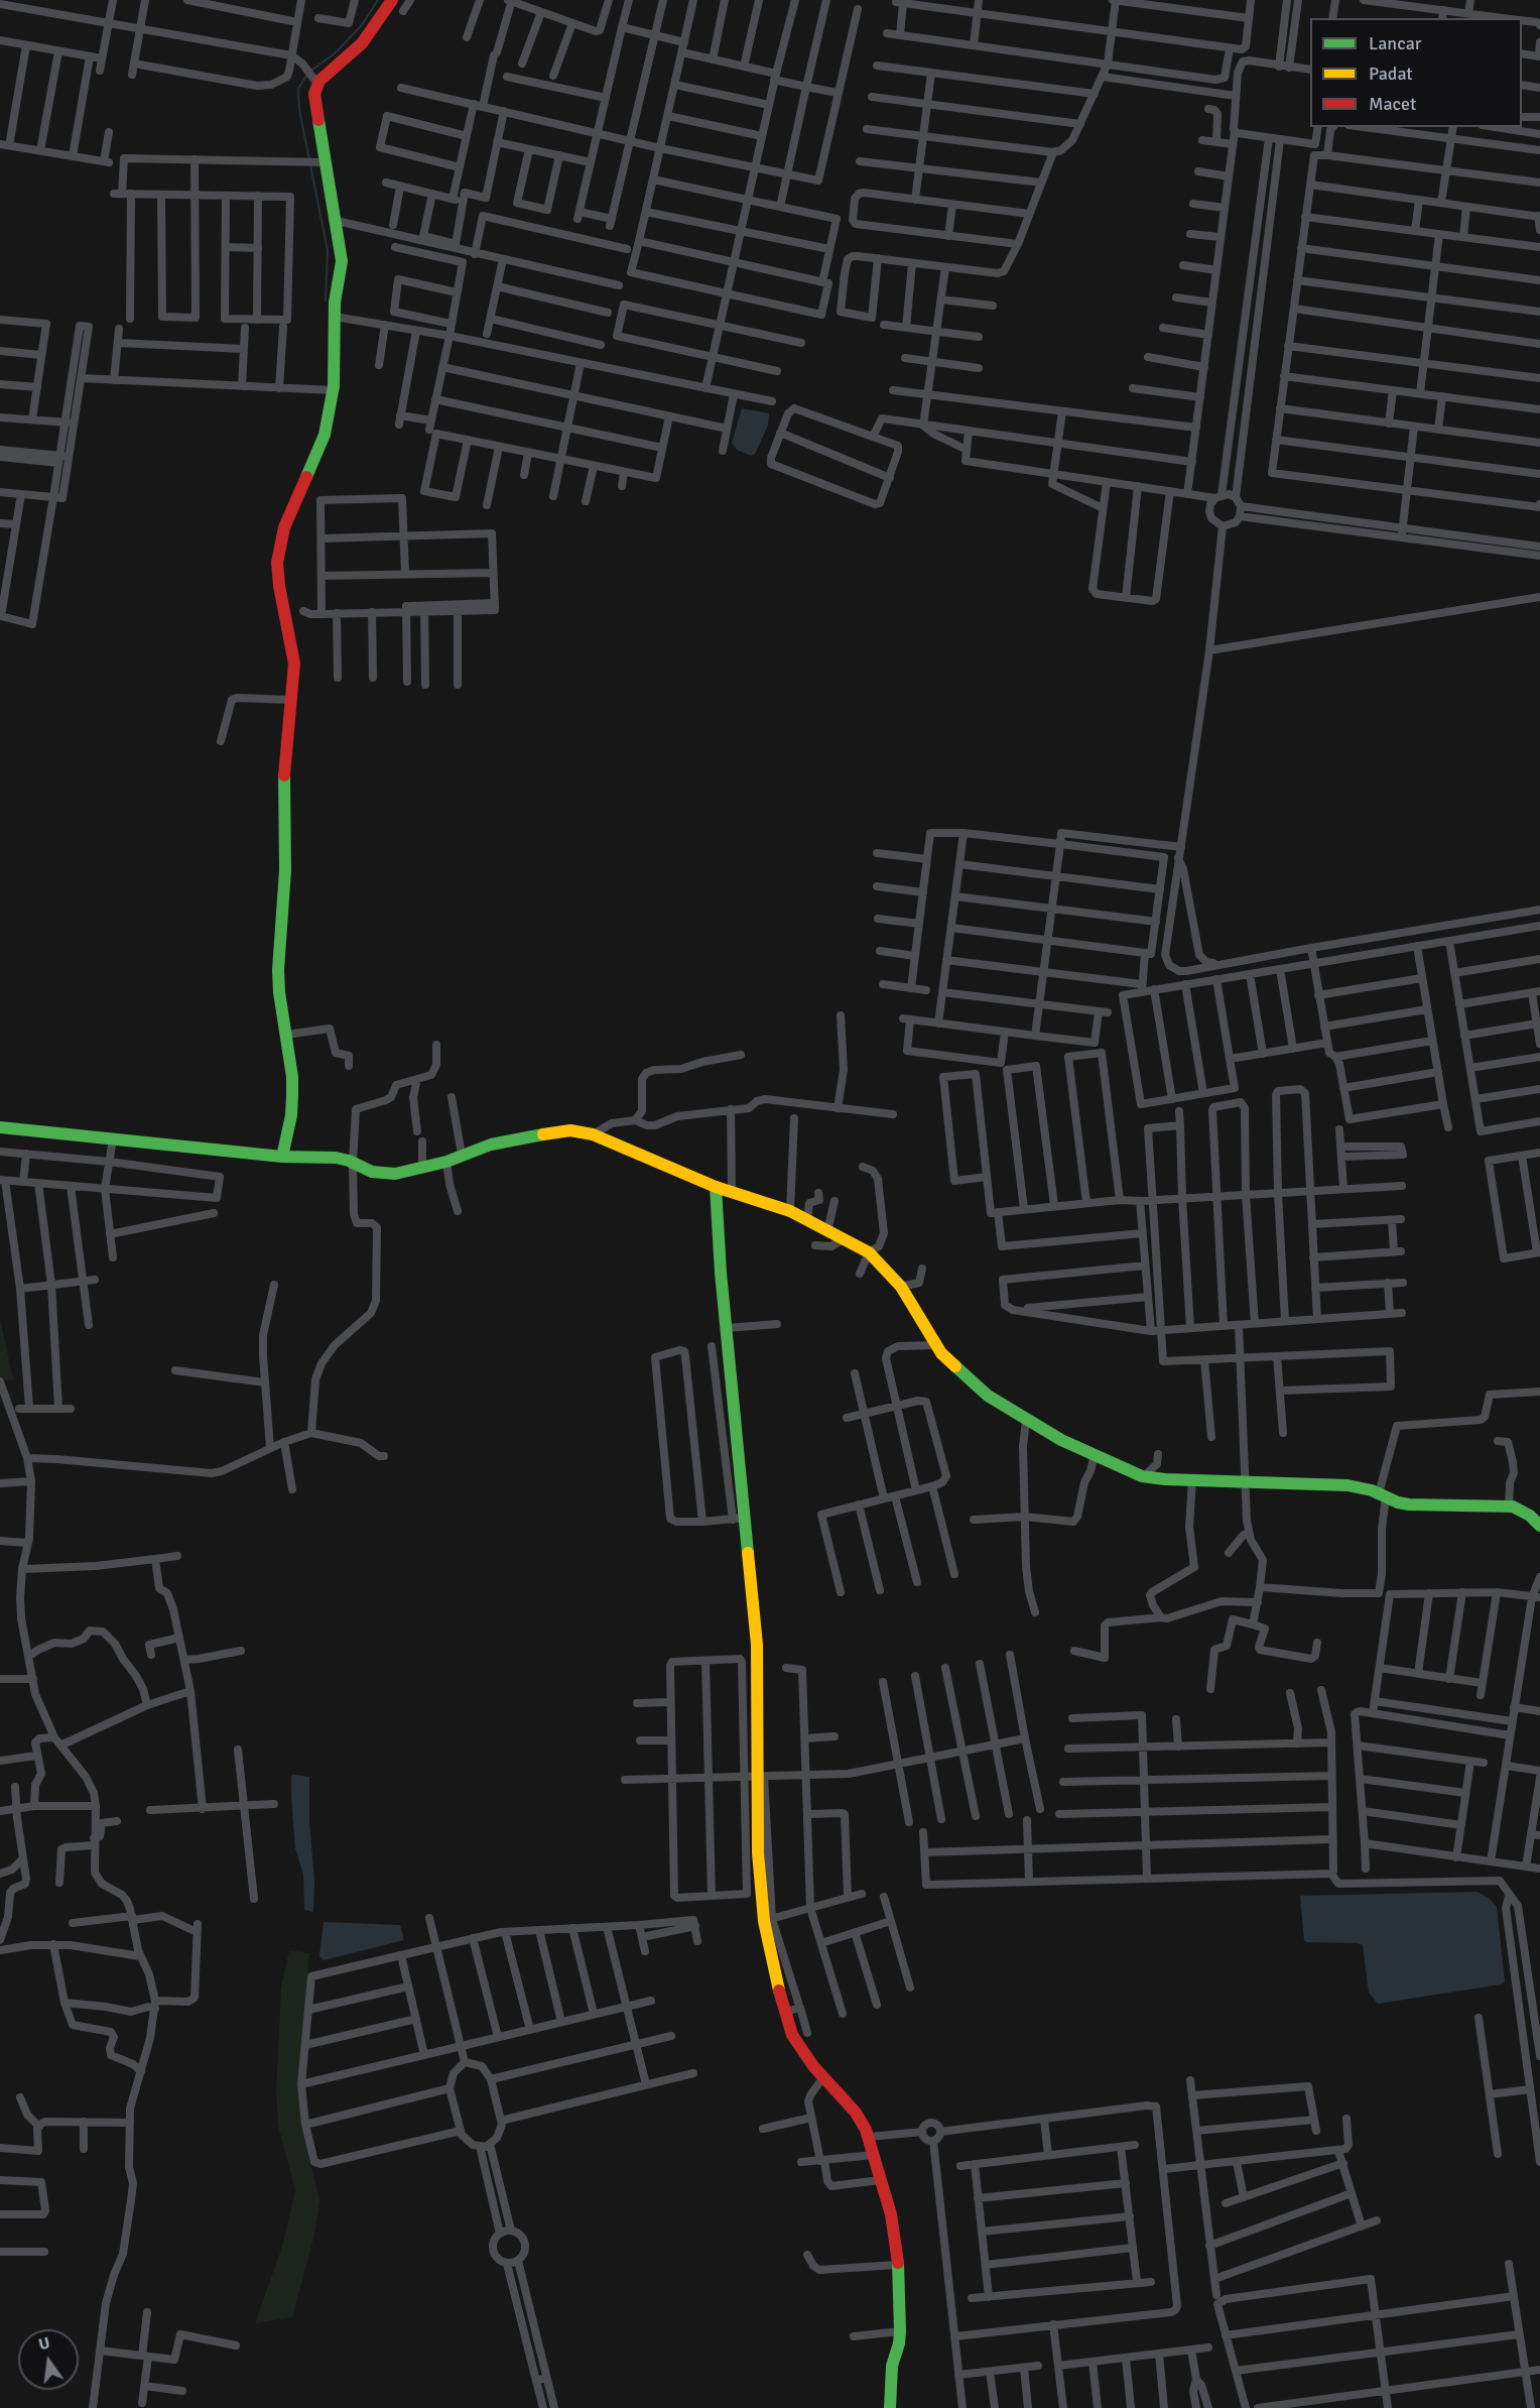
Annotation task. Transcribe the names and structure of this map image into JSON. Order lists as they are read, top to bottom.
{
  "legend": ["Lancar", "Padat", "Macet"],
  "north": "top"
}
